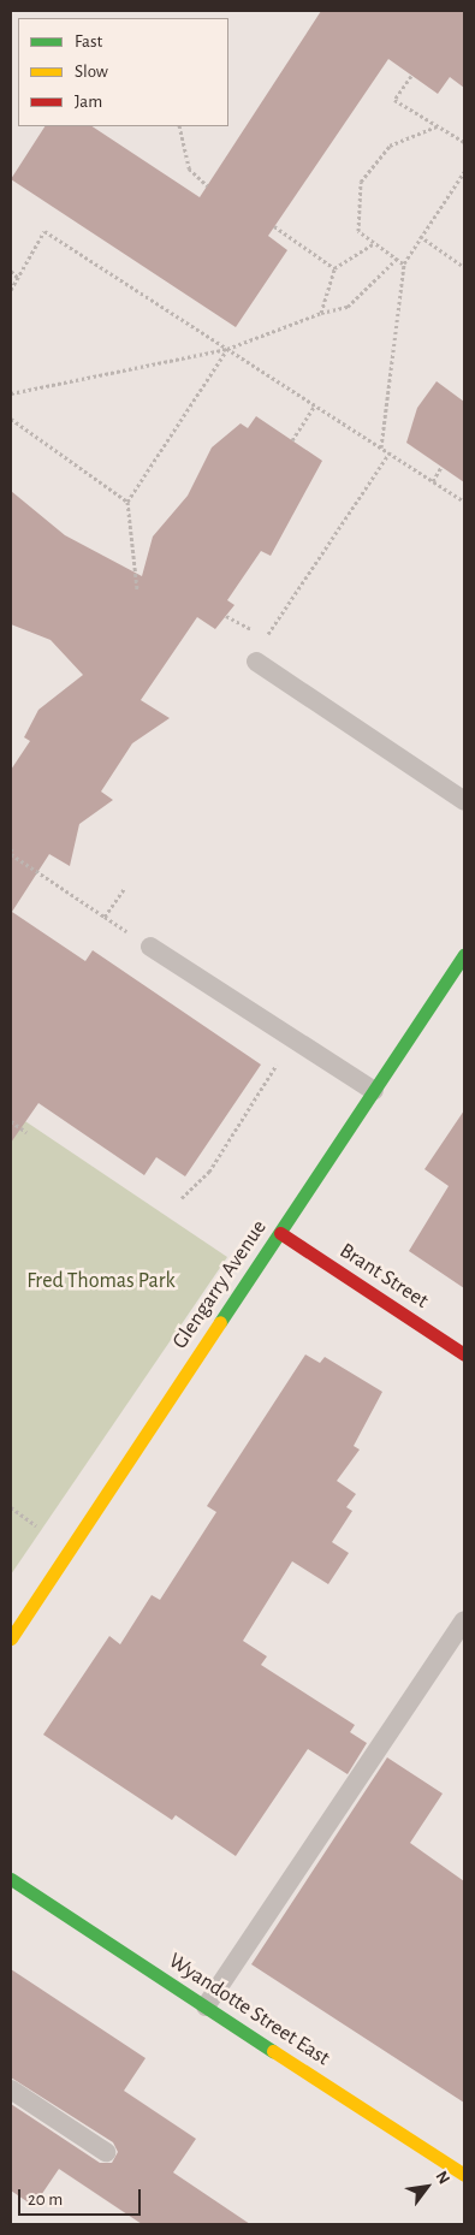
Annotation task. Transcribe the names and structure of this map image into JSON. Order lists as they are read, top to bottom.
{
  "streets": {
    "main road": ["Brant Street", "Glengarry Avenue", "Wyandotte Street East"]
  },
  "crossings": [
    ["Brant Street", "Glengarry Avenue"]
  ],
  "parks": ["Fred Thomas Park"],
  "legend": ["Fast", "Slow", "Jam"],
  "scale_bar": "20 m",
  "north": "top right"
}
